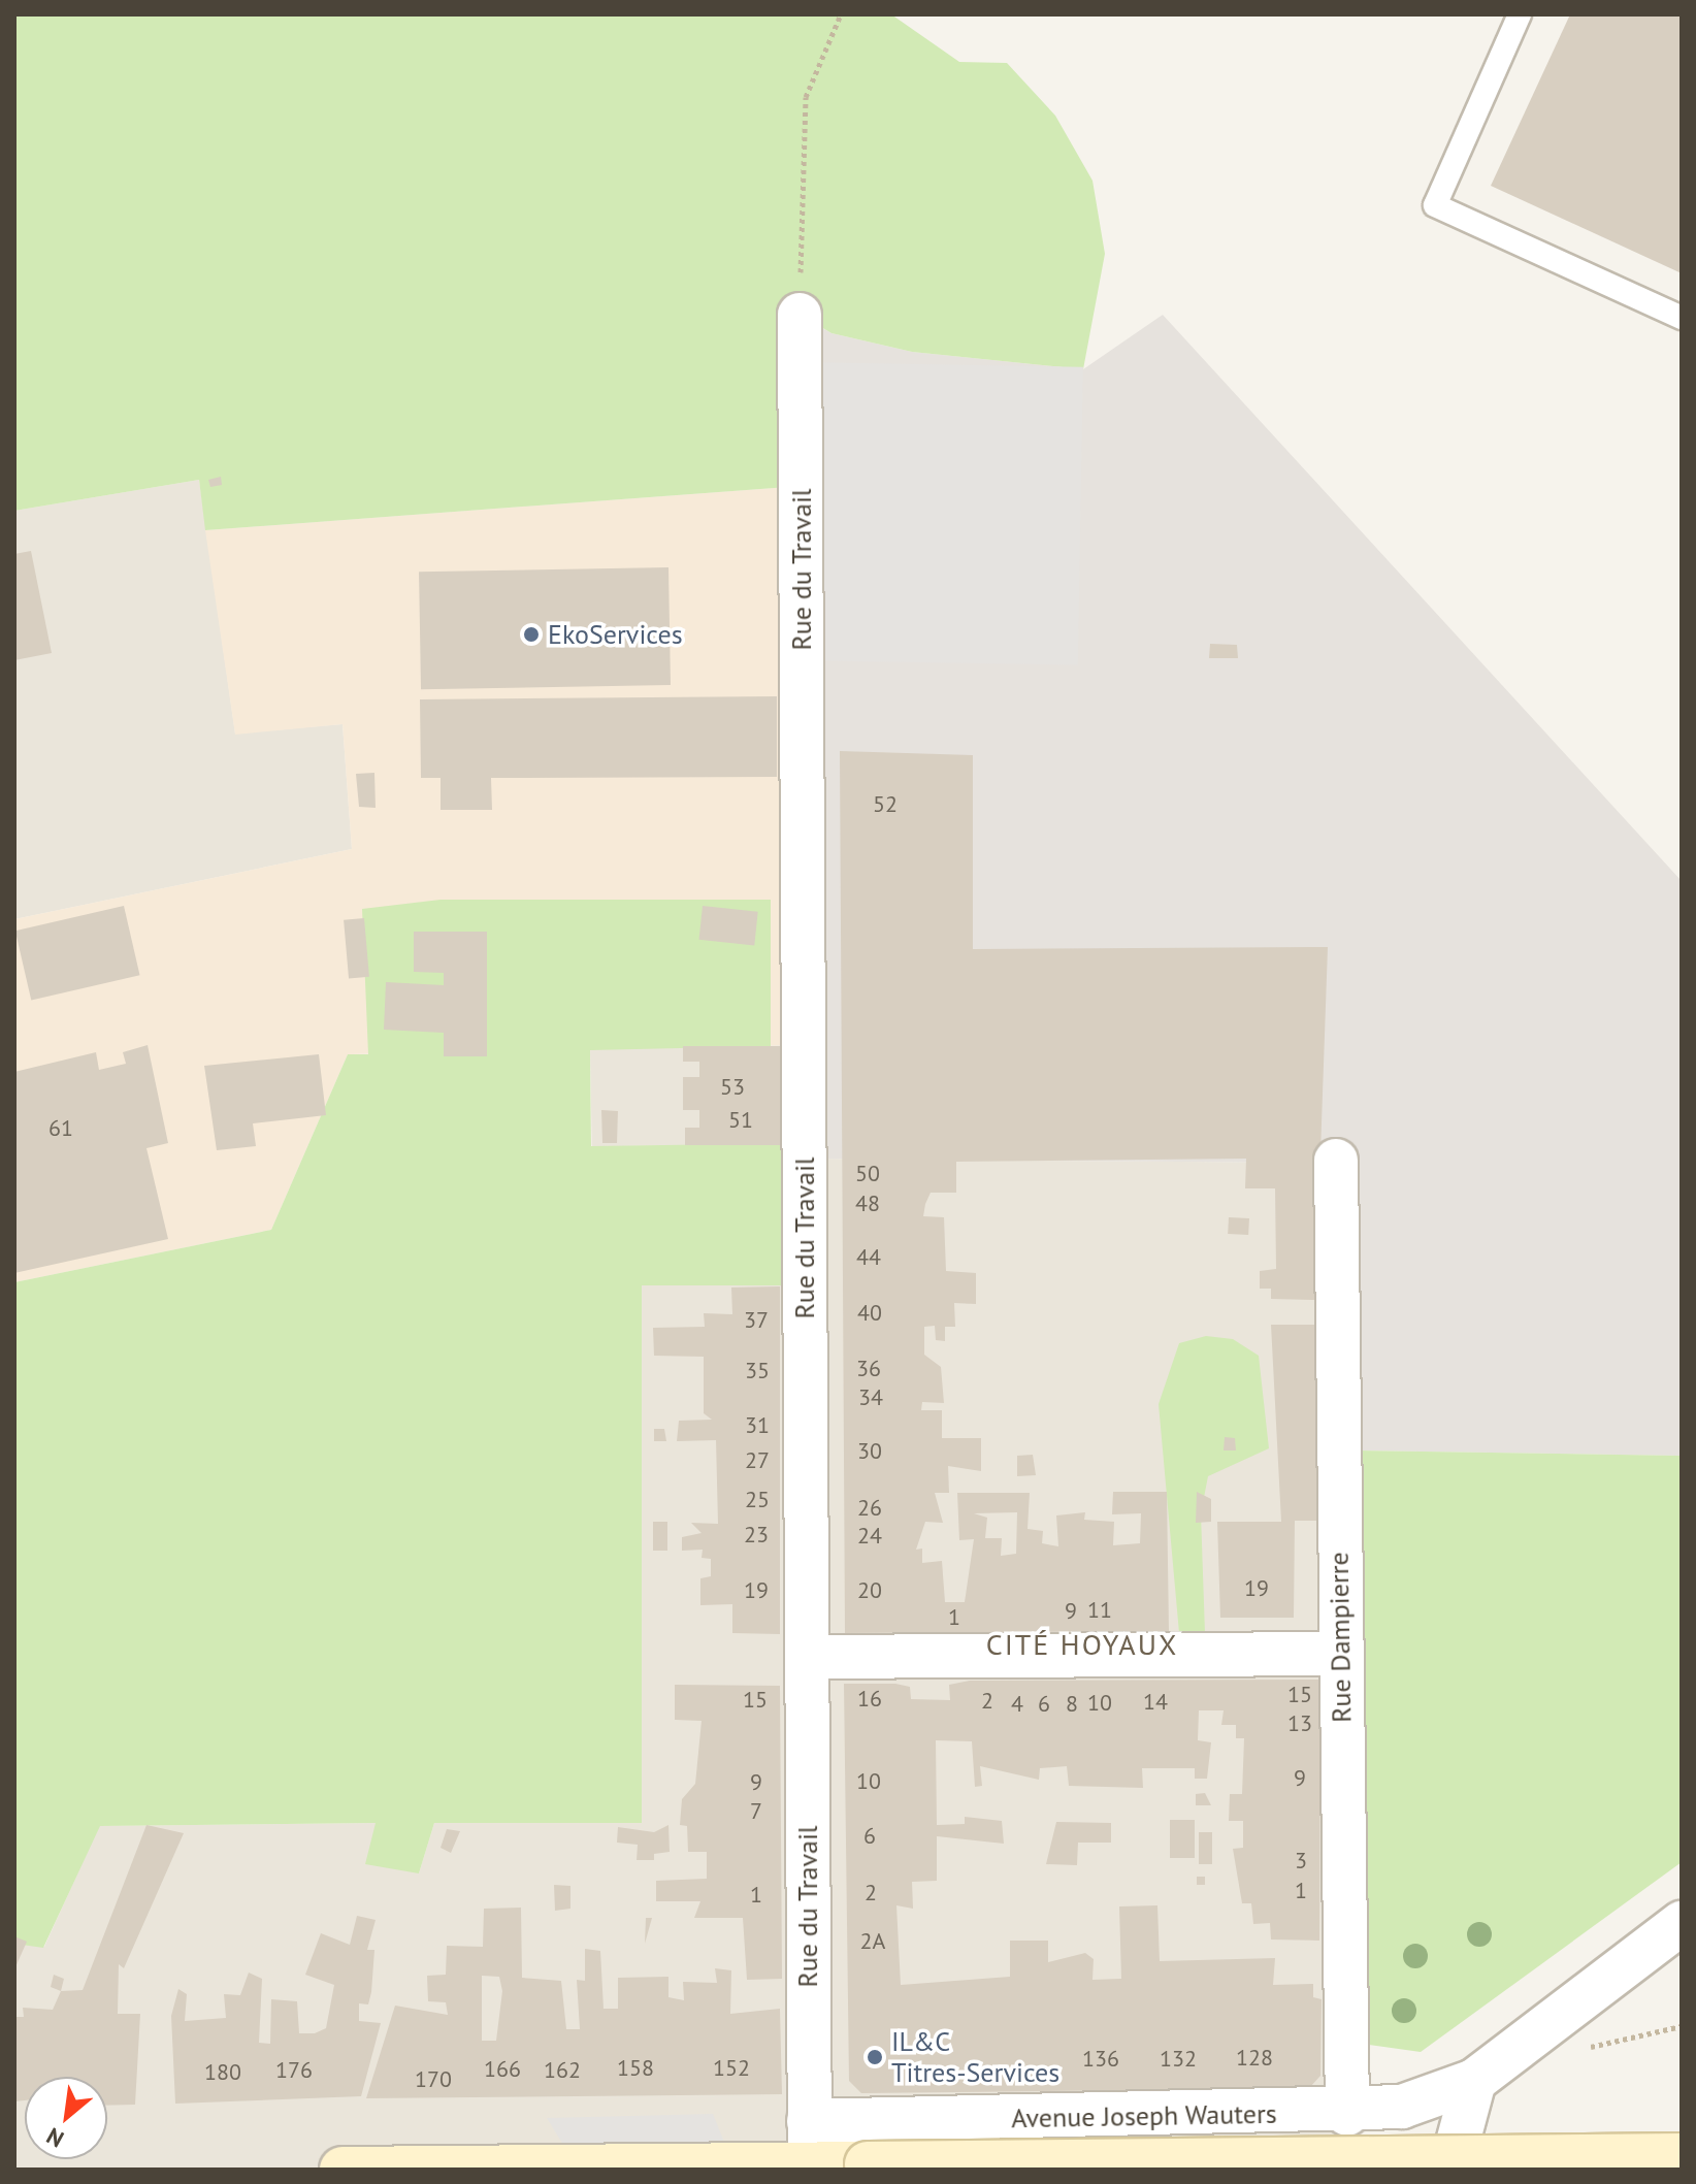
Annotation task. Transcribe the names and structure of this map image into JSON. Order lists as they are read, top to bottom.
{
  "streets": {
    "main road": ["Avenue Joseph Wauters"],
    "street": ["Rue du Travail", "Rue Dampierre"]
  },
  "crossings": [
    ["Rue du Travail", "Avenue Joseph Wauters"],
    ["Rue Dampierre", "Avenue Joseph Wauters"]
  ],
  "districts": ["CITÉ HOYAUX"],
  "places": ["EkoServices", "IL&C Titres-Services"],
  "house_numbers": [
    "52",
    "53",
    "51",
    "61",
    "50",
    "48",
    "44",
    "40",
    "37",
    "36",
    "35",
    "34",
    "31",
    "30",
    "27",
    "25",
    "26",
    "23",
    "24",
    "19",
    "19",
    "20",
    "11",
    "9",
    "1",
    "15",
    "16",
    "15",
    "2",
    "14",
    "10",
    "4",
    "6",
    "8",
    "13",
    "9",
    "10",
    "9",
    "7",
    "6",
    "3",
    "1",
    "2",
    "1",
    "2A",
    "128",
    "136",
    "132",
    "158",
    "152",
    "166",
    "176",
    "162",
    "180",
    "170"
  ],
  "north": "bottom left"
}
